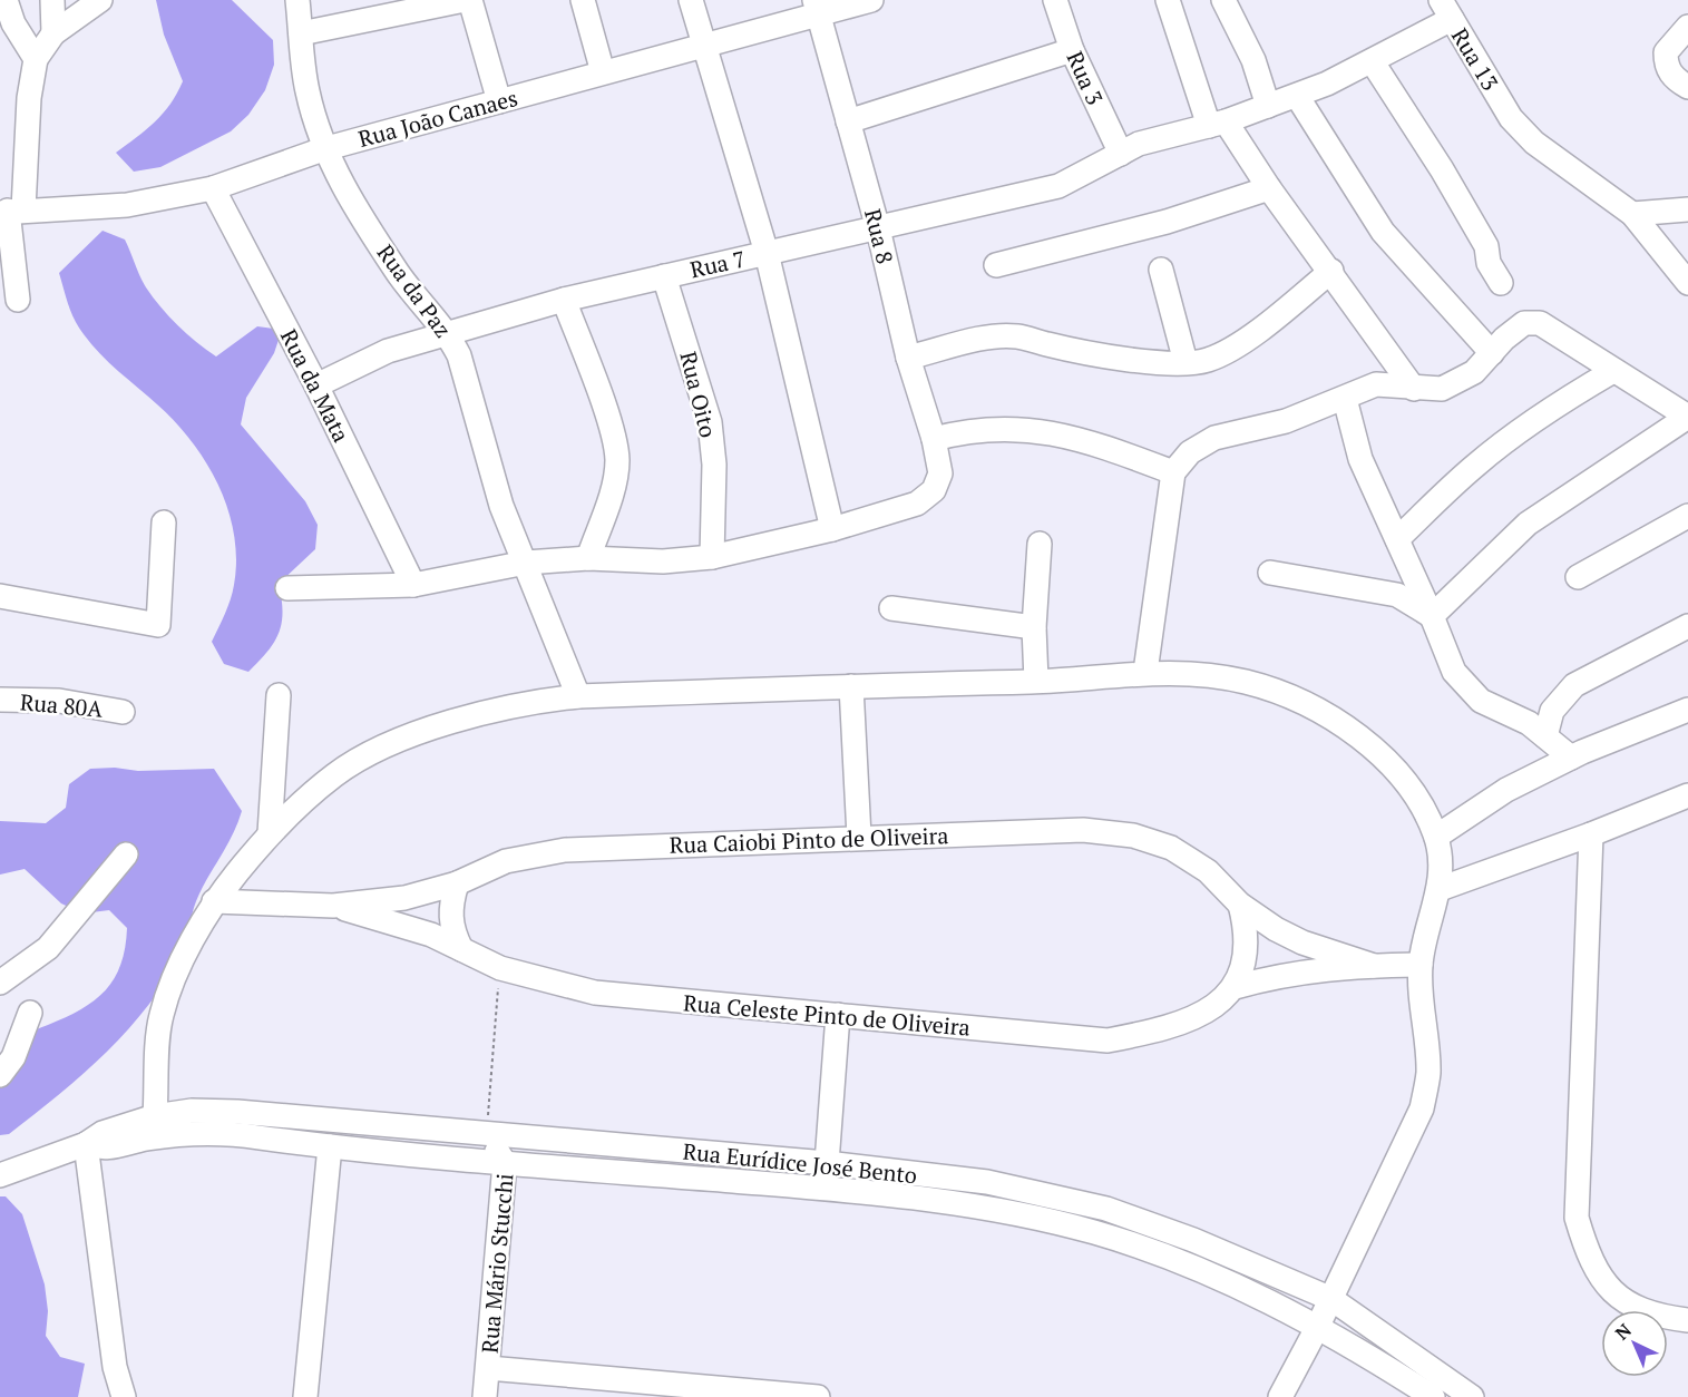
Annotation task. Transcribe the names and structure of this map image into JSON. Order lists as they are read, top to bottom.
{
  "streets": {
    "street": [
      "Rua 13",
      "Rua 3",
      "Rua João Canaes",
      "Rua 8",
      "Rua 7",
      "Rua da Paz",
      "Rua da Mata",
      "Rua Oito",
      "Rua 80A",
      "Rua Caiobi Pinto de Oliveira",
      "Rua Celeste Pinto de Oliveira",
      "Rua Eurídice José Bento",
      "Rua Mário Stucchi"
    ]
  },
  "crossings": [
    ["Rua 13", "Rua 7"],
    ["Rua 3", "Rua 7"],
    ["Rua João Canaes", "Rua 8"],
    ["Rua João Canaes", "Rua da Paz"],
    ["Rua João Canaes", "Rua da Mata"],
    ["Rua 8", "Rua 7"],
    ["Rua 7", "Rua da Paz"],
    ["Rua 7", "Rua da Mata"],
    ["Rua 7", "Rua Oito"],
    ["Rua Caiobi Pinto de Oliveira", "Rua Celeste Pinto de Oliveira"],
    ["Rua Eurídice José Bento", "Rua Mário Stucchi"]
  ],
  "north": "top left"
}
